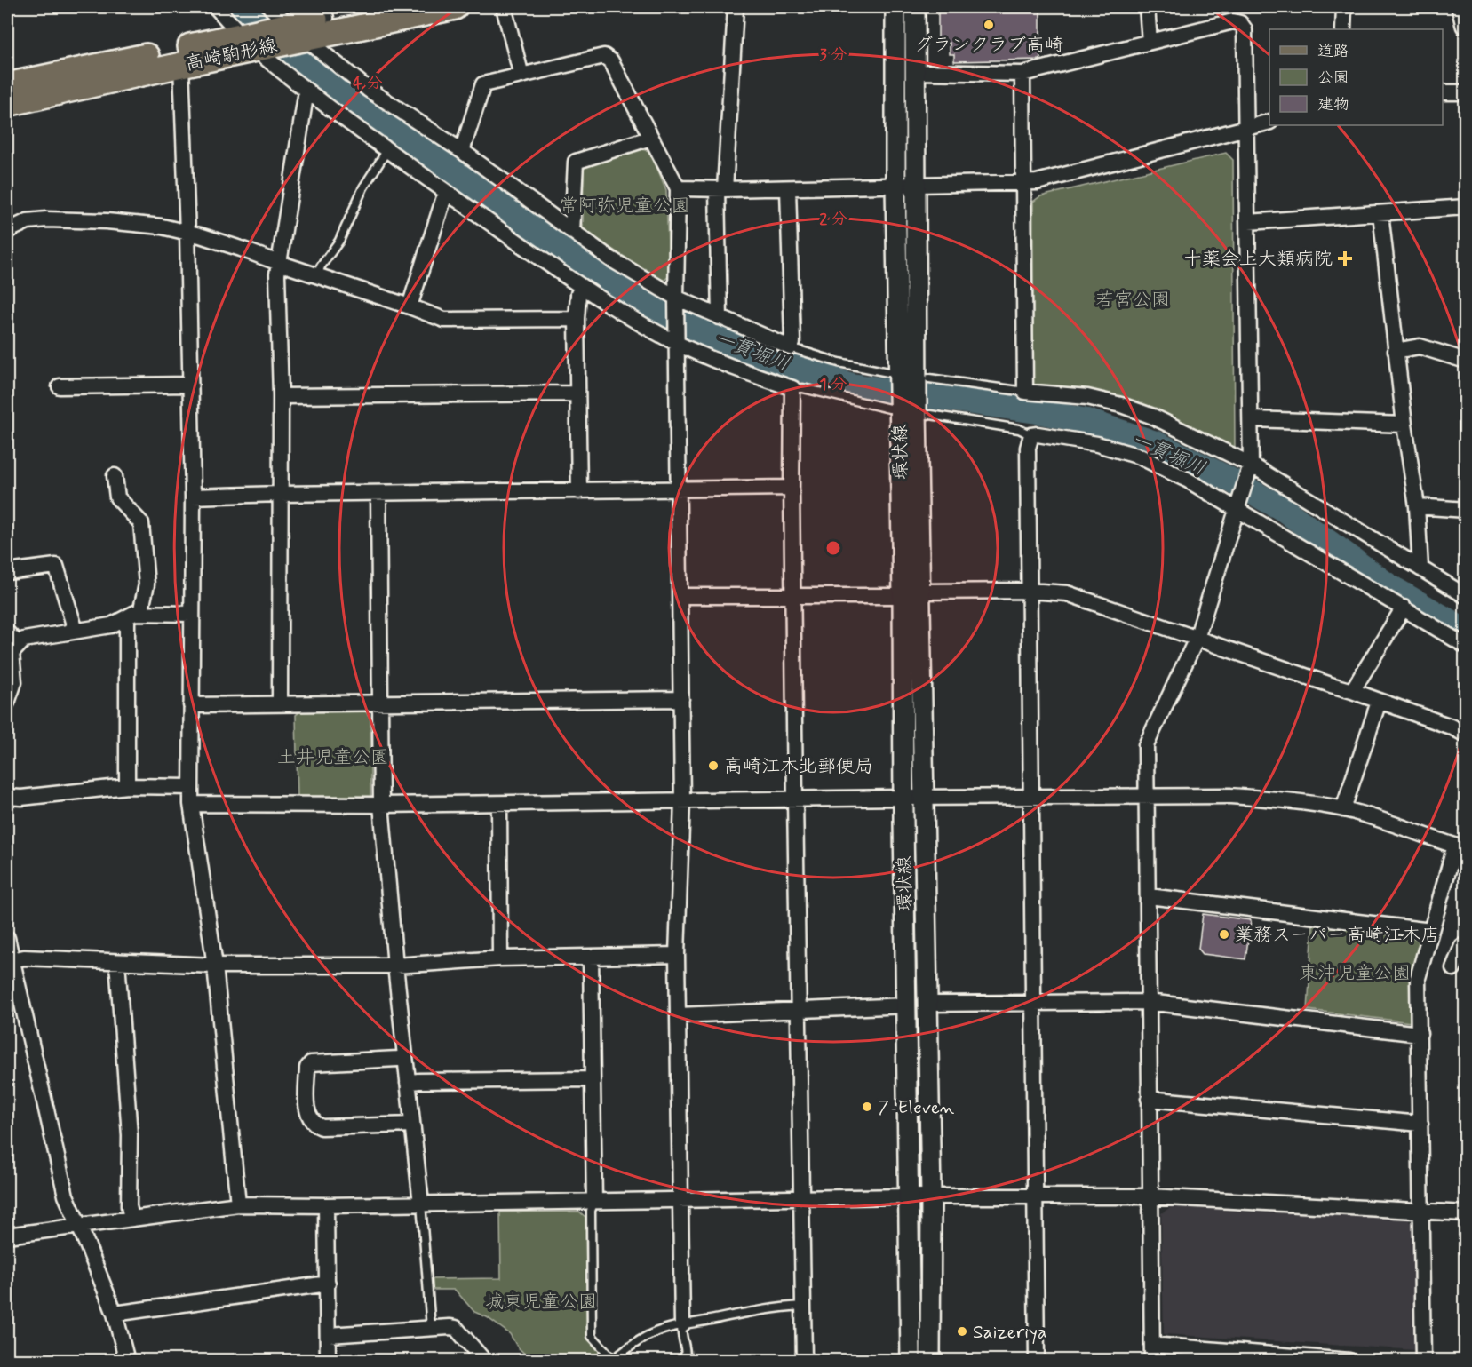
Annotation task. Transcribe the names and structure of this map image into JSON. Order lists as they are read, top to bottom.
{
  "streets": {
    "main road": ["高崎駒形線"],
    "street": ["環状線"]
  },
  "water": ["一貫堀川"],
  "parks": [
    "常阿弥児童公園",
    "若宮公園",
    "土井児童公園",
    "東沖児童公園",
    "城東児童公園"
  ],
  "places": {
    "other": [
      "グランクラブ高崎",
      "高崎江木北郵便局",
      "業務スーパー高崎江木店",
      "7-Eleven",
      "Saizeriya"
    ],
    "health": ["十薬会上大類病院"]
  },
  "legend": ["道路", "公園", "建物"],
  "rings": [
    "3 分",
    "4 分",
    "2 分",
    "1 分"
  ]
}
